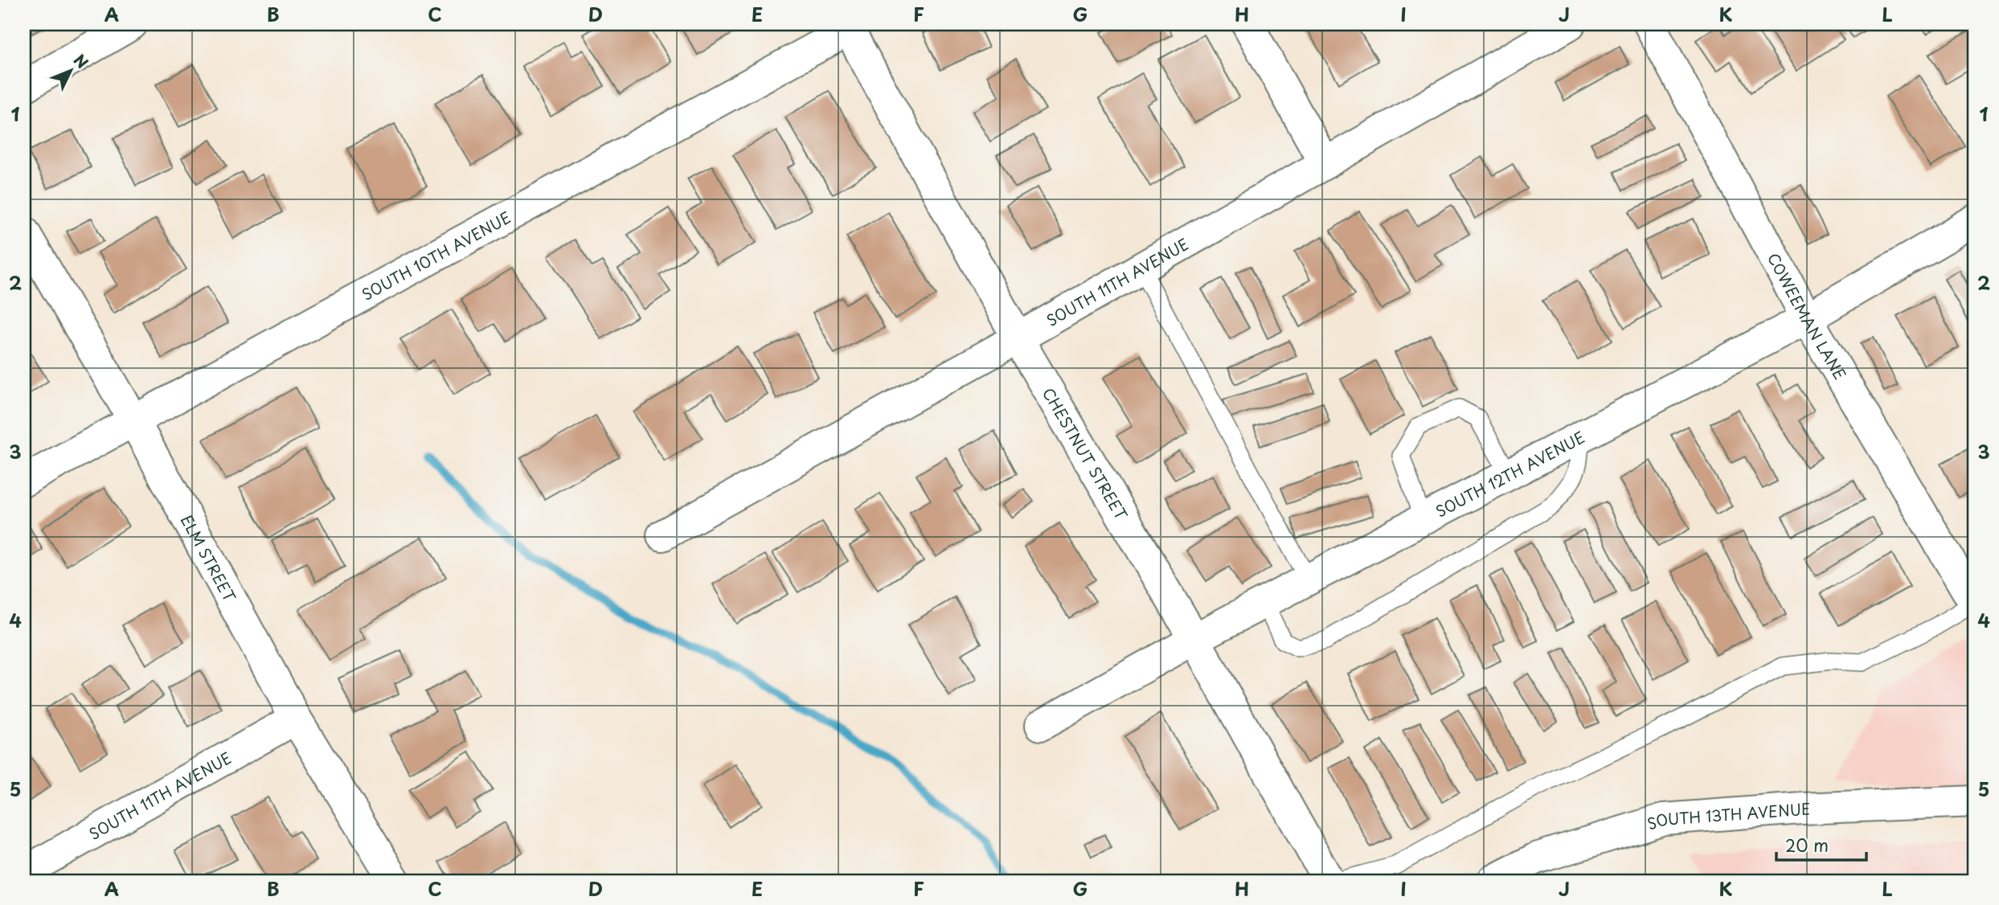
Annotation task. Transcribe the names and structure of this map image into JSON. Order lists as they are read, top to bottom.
{
  "streets": {
    "street": [
      "SOUTH 10TH AVENUE",
      "SOUTH 11TH AVENUE",
      "COWEEMAN LANE",
      "CHESTNUT STREET",
      "SOUTH 12TH AVENUE",
      "ELM STREET",
      "SOUTH 13TH AVENUE"
    ]
  },
  "crossings": [
    ["SOUTH 10TH AVENUE", "CHESTNUT STREET"],
    ["SOUTH 10TH AVENUE", "ELM STREET"],
    ["SOUTH 11TH AVENUE", "CHESTNUT STREET"],
    ["SOUTH 11TH AVENUE", "ELM STREET"],
    ["COWEEMAN LANE", "SOUTH 12TH AVENUE"],
    ["CHESTNUT STREET", "SOUTH 12TH AVENUE"]
  ],
  "scale_bar": "20 m",
  "north": "top right",
  "grid": {
    "columns": [
      "A",
      "B",
      "C",
      "D",
      "E",
      "F",
      "G",
      "H",
      "I",
      "J",
      "K",
      "L"
    ],
    "rows": [
      "1",
      "2",
      "3",
      "4",
      "5"
    ]
  }
}
